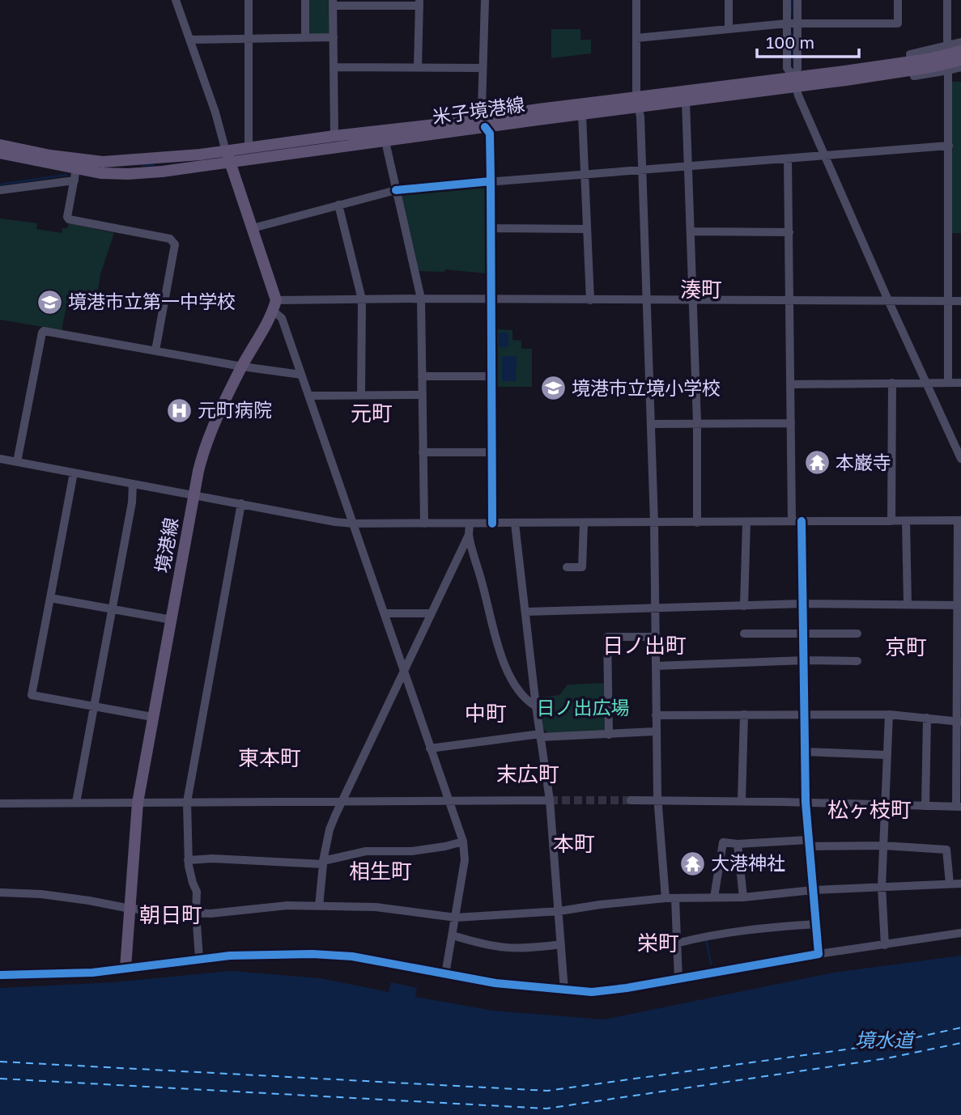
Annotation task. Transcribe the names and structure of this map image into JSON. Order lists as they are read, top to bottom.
{
  "streets": {
    "main road": ["米子境港線", "境港線"]
  },
  "districts": [
    "湊町",
    "元町",
    "日ノ出町",
    "京町",
    "中町",
    "東本町",
    "末広町",
    "松ヶ枝町",
    "本町",
    "相生町",
    "朝日町",
    "栄町"
  ],
  "water": ["境水道"],
  "parks": ["日ノ出広場"],
  "places": {
    "school or university": ["境港市立第一中学校", "境港市立境小学校"],
    "hospital": ["元町病院"],
    "temple": ["本巌寺", "大港神社"]
  },
  "scale_bar": "100 m"
}
